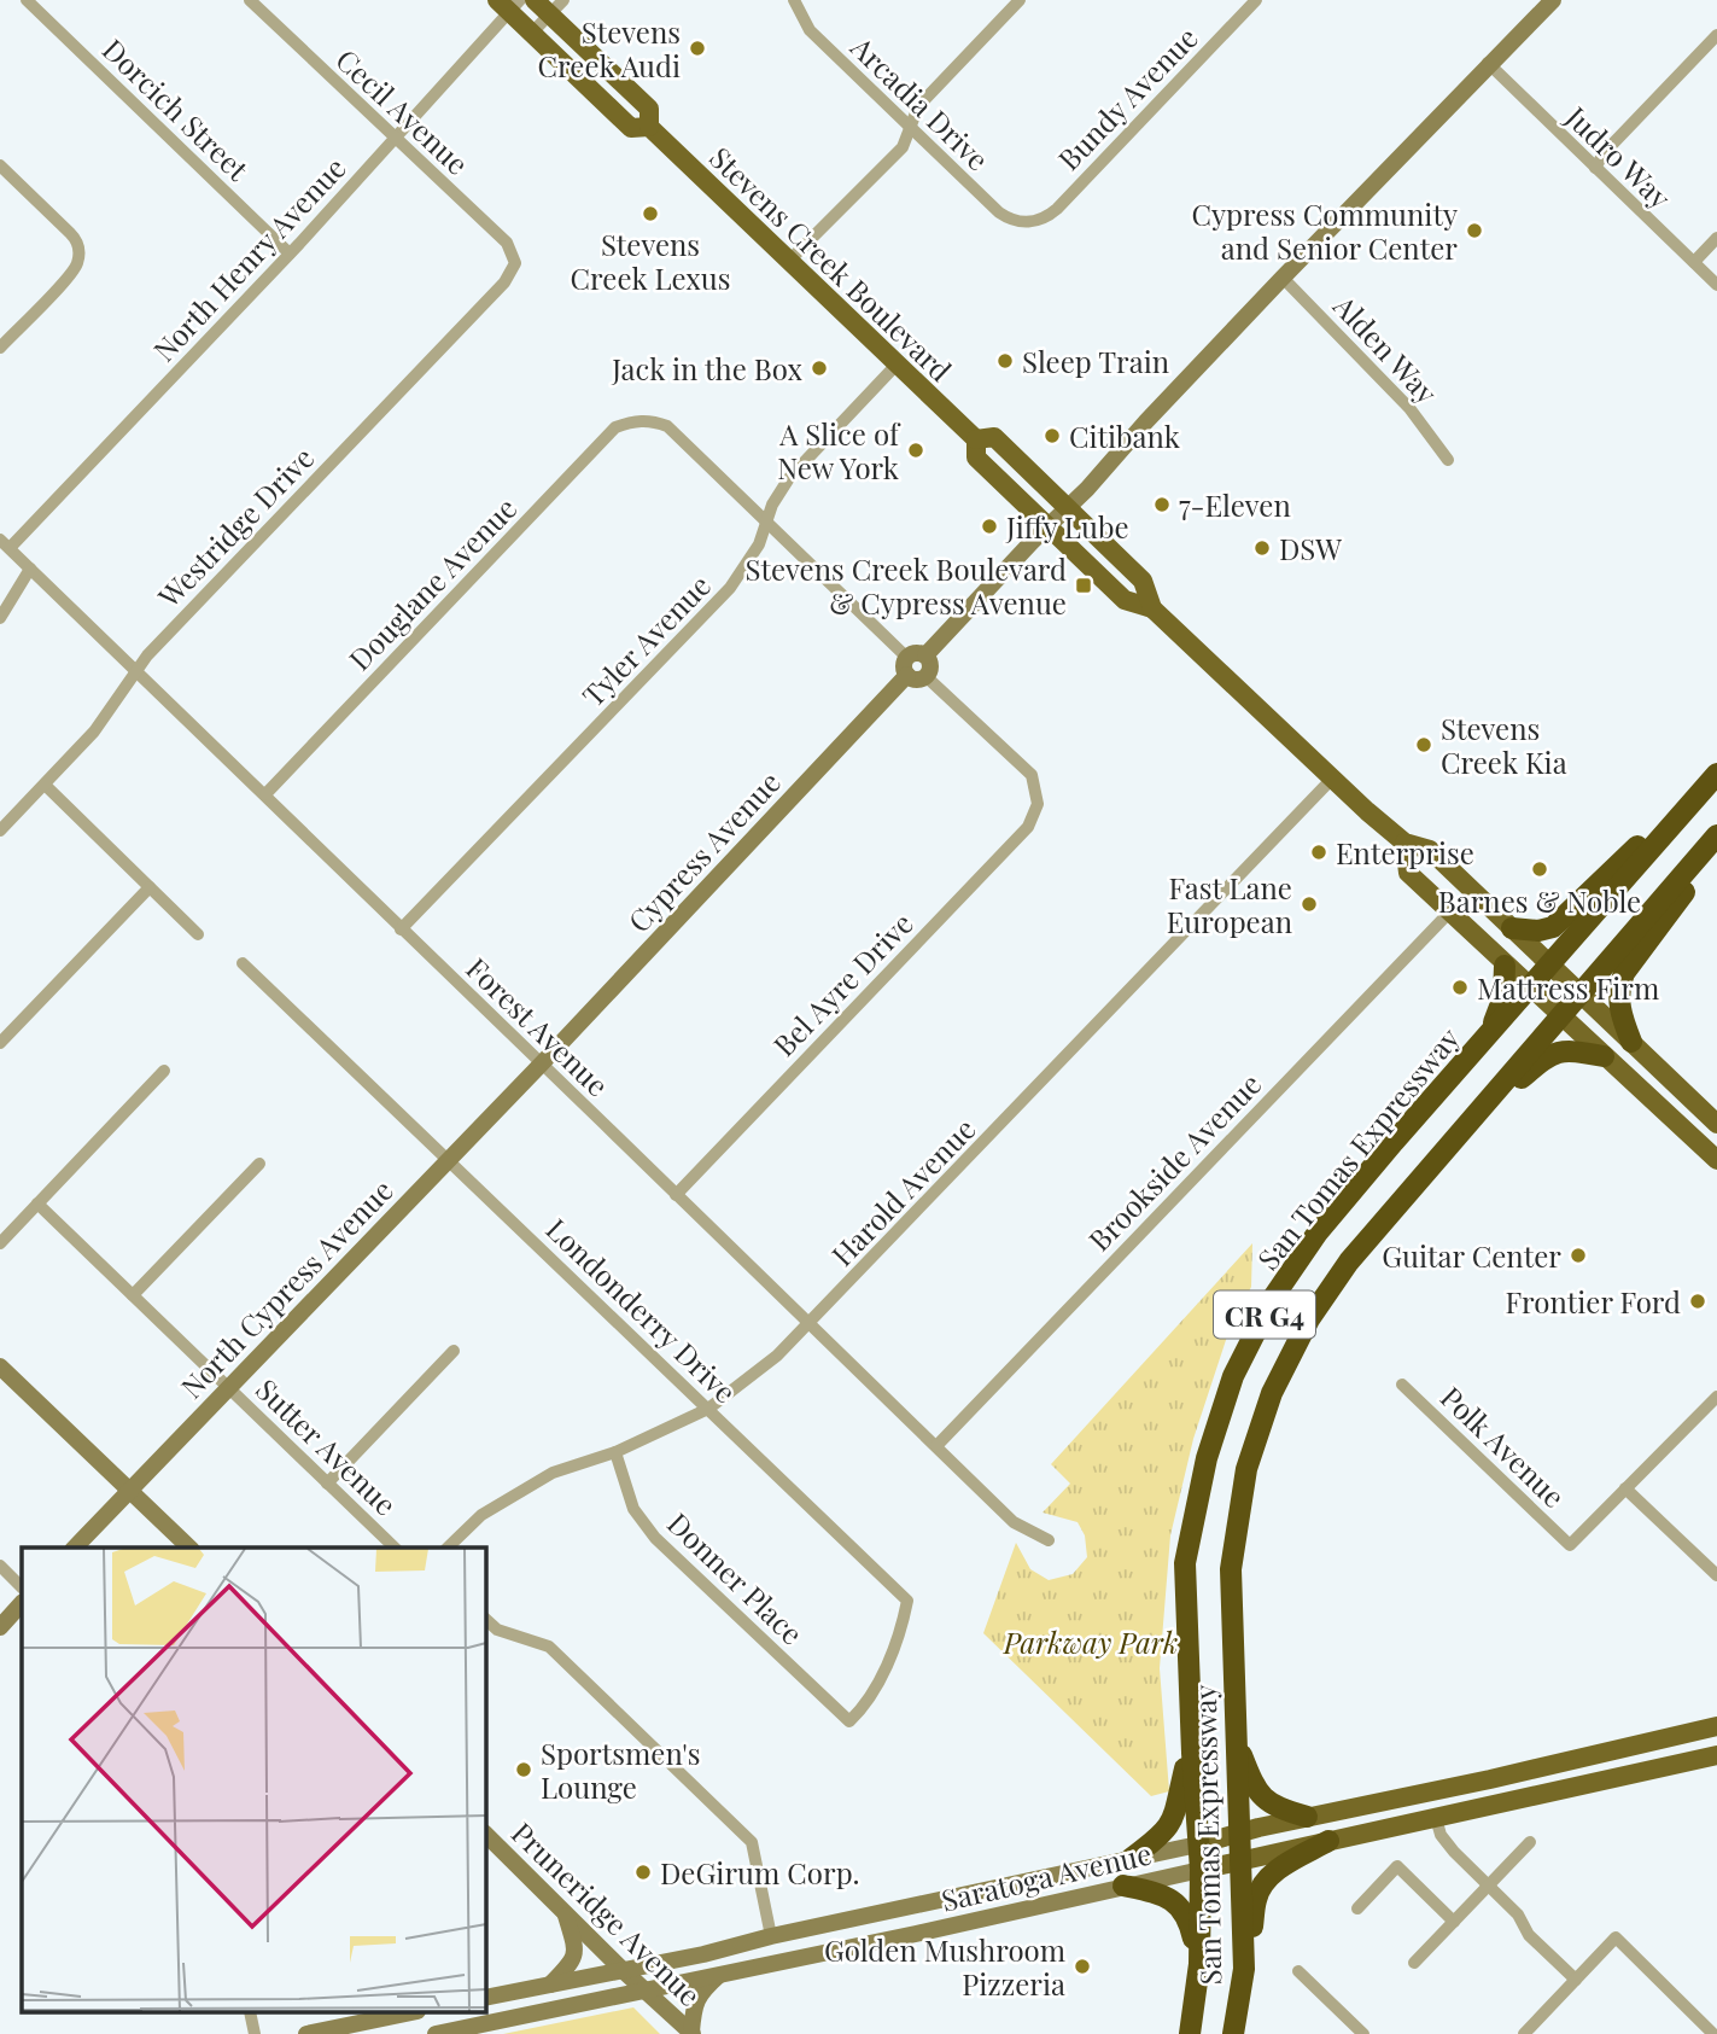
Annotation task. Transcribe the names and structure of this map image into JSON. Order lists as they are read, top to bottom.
{
  "streets": {
    "highway": ["San Tomas Expressway", "CR G4"],
    "main road": [
      "Stevens Creek Boulevard",
      "Cypress Avenue",
      "North Cypress Avenue",
      "Saratoga Avenue",
      "Pruneridge Avenue"
    ],
    "street": [
      "Bundy Avenue",
      "Arcadia Drive",
      "Dorcich Street",
      "Cecil Avenue",
      "Judro Way",
      "North Henry Avenue",
      "Alden Way",
      "Westridge Drive",
      "Douglane Avenue",
      "Tyler Avenue",
      "Bel Ayre Drive",
      "Forest Avenue",
      "Brookside Avenue",
      "Harold Avenue",
      "Londonderry Drive",
      "Sutter Avenue",
      "Polk Avenue",
      "Donner Place"
    ]
  },
  "crossings": [
    ["Bundy Avenue", "Arcadia Drive"],
    ["Dorcich Street", "North Henry Avenue"],
    ["Cecil Avenue", "North Henry Avenue"],
    ["Cecil Avenue", "Westridge Drive"],
    ["North Henry Avenue", "Stevens Creek Boulevard"],
    ["North Henry Avenue", "Forest Avenue"],
    ["Stevens Creek Boulevard", "Tyler Avenue"],
    ["Stevens Creek Boulevard", "San Tomas Expressway"],
    ["Stevens Creek Boulevard", "Harold Avenue"],
    ["Westridge Drive", "Forest Avenue"],
    ["Douglane Avenue", "Tyler Avenue"],
    ["Douglane Avenue", "Forest Avenue"],
    ["Tyler Avenue", "Forest Avenue"],
    ["Cypress Avenue", "Bel Ayre Drive"],
    ["Cypress Avenue", "Forest Avenue"],
    ["Cypress Avenue", "North Cypress Avenue"],
    ["Bel Ayre Drive", "Forest Avenue"],
    ["Forest Avenue", "Brookside Avenue"],
    ["Forest Avenue", "Harold Avenue"],
    ["Forest Avenue", "North Cypress Avenue"],
    ["San Tomas Expressway", "Saratoga Avenue"],
    ["Harold Avenue", "Londonderry Drive"],
    ["Harold Avenue", "Donner Place"],
    ["North Cypress Avenue", "Londonderry Drive"],
    ["North Cypress Avenue", "Sutter Avenue"],
    ["Londonderry Drive", "Donner Place"],
    ["Saratoga Avenue", "Pruneridge Avenue"]
  ],
  "parks": ["Parkway Park"],
  "places": {
    "other": [
      "Stevens Creek Audi",
      "Stevens Creek Lexus",
      "Cypress Community and Senior Center",
      "Sleep Train",
      "Jack in the Box",
      "Citibank",
      "A Slice of New York",
      "7-Eleven",
      "Jiffy Lube",
      "DSW",
      "Stevens Creek Kia",
      "Enterprise",
      "Barnes & Noble",
      "Fast Lane European",
      "Mattress Firm",
      "Guitar Center",
      "Frontier Ford",
      "Sportsmen's Lounge",
      "DeGirum Corp.",
      "Golden Mushroom Pizzeria"
    ],
    "transit": ["Stevens Creek Boulevard & Cypress Avenue"]
  }
}
